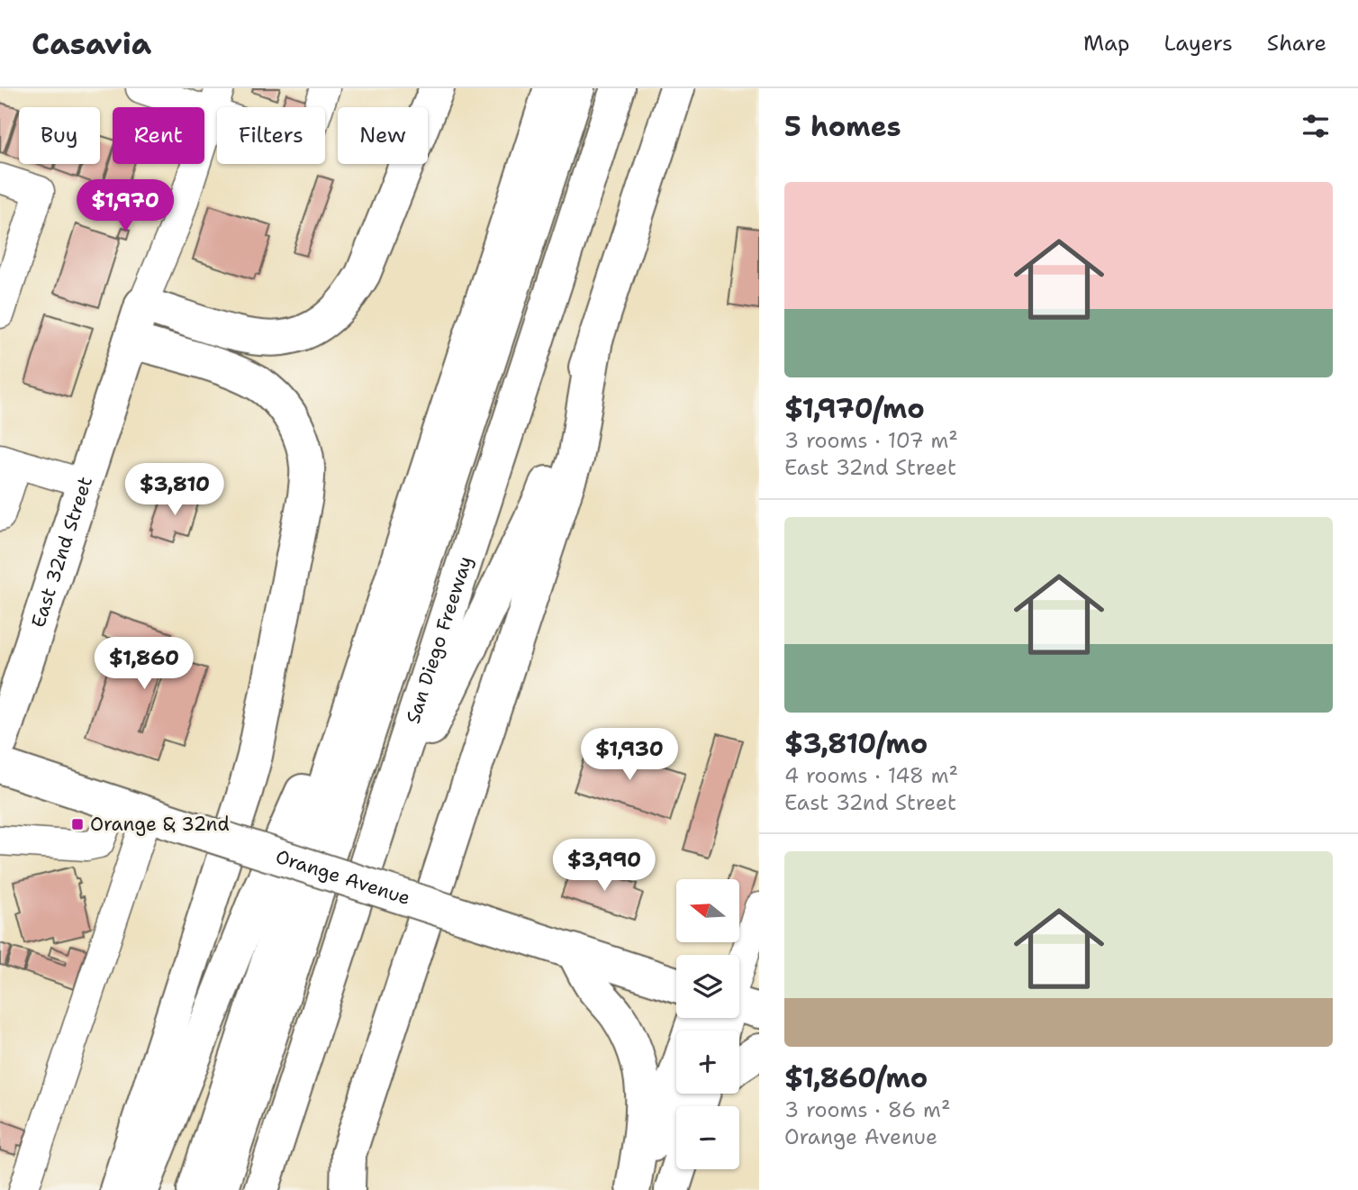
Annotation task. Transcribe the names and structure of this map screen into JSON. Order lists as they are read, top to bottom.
{
  "streets": {
    "main road": ["East 32nd Street", "San Diego Freeway", "Orange Avenue"]
  },
  "places": {
    "transit": ["Orange & 32nd"]
  },
  "north": "left",
  "page": {
    "header": "Casavia",
    "nav": ["Map", "Layers", "Share"],
    "heading": "5 homes",
    "chip": [
      "Buy",
      "Rent",
      "Filters",
      "New"
    ],
    "list": [
      {
        "name": "$1,970/mo",
        "note": "3 rooms · 107 m² · East 32nd Street"
      },
      {
        "name": "$3,810/mo",
        "note": "4 rooms · 148 m² · East 32nd Street"
      },
      {
        "name": "$1,860/mo",
        "note": "3 rooms · 86 m² · Orange Avenue"
      }
    ],
    "price": [
      "$1,970",
      "$3,810",
      "$1,860",
      "$1,930",
      "$3,990"
    ],
    "map_buttons": ["+", "−"]
  }
}
